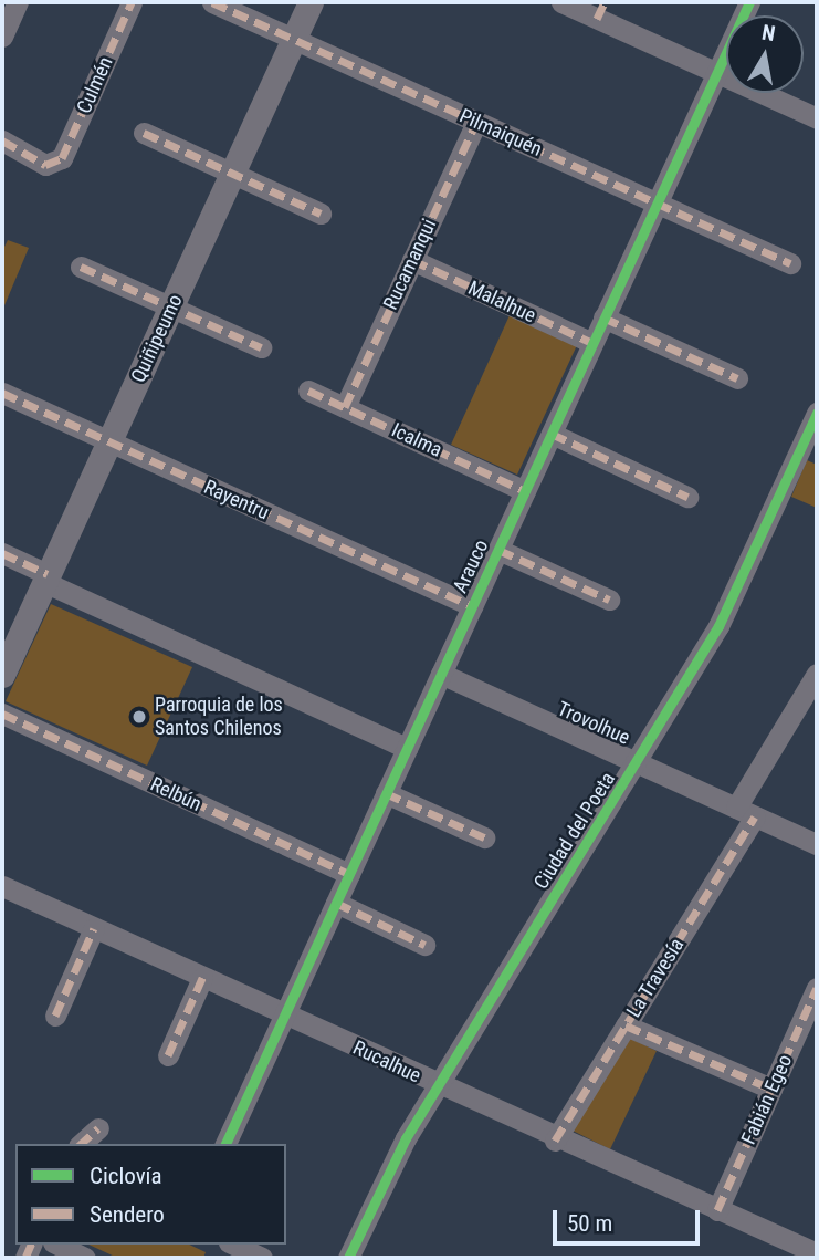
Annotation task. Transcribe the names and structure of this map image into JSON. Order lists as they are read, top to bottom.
{
  "streets": {
    "street": [
      "Culmén",
      "Pilmaiquén",
      "Rucamanqui",
      "Malalhue",
      "Quiñipeumo",
      "Icalma",
      "Rayentru",
      "Arauco",
      "Trovolhue",
      "Relbún",
      "Ciudad del Poeta",
      "La Travesía",
      "Rucalhue",
      "Fabián Egeo"
    ]
  },
  "crossings": [
    ["Pilmaiquén", "Rucamanqui"],
    ["Pilmaiquén", "Quiñipeumo"],
    ["Pilmaiquén", "Arauco"],
    ["Rucamanqui", "Malalhue"],
    ["Rucamanqui", "Icalma"],
    ["Malalhue", "Arauco"],
    ["Quiñipeumo", "Rayentru"],
    ["Icalma", "Arauco"],
    ["Rayentru", "Arauco"],
    ["Arauco", "Trovolhue"],
    ["Arauco", "Relbún"],
    ["Arauco", "Rucalhue"],
    ["Trovolhue", "Ciudad del Poeta"],
    ["Trovolhue", "La Travesía"],
    ["Ciudad del Poeta", "Rucalhue"],
    ["La Travesía", "Rucalhue"],
    ["Rucalhue", "Fabián Egeo"]
  ],
  "places": ["Parroquia de los Santos Chilenos"],
  "legend": ["Ciclovía", "Sendero"],
  "scale_bar": "50 m",
  "north": "top"
}
